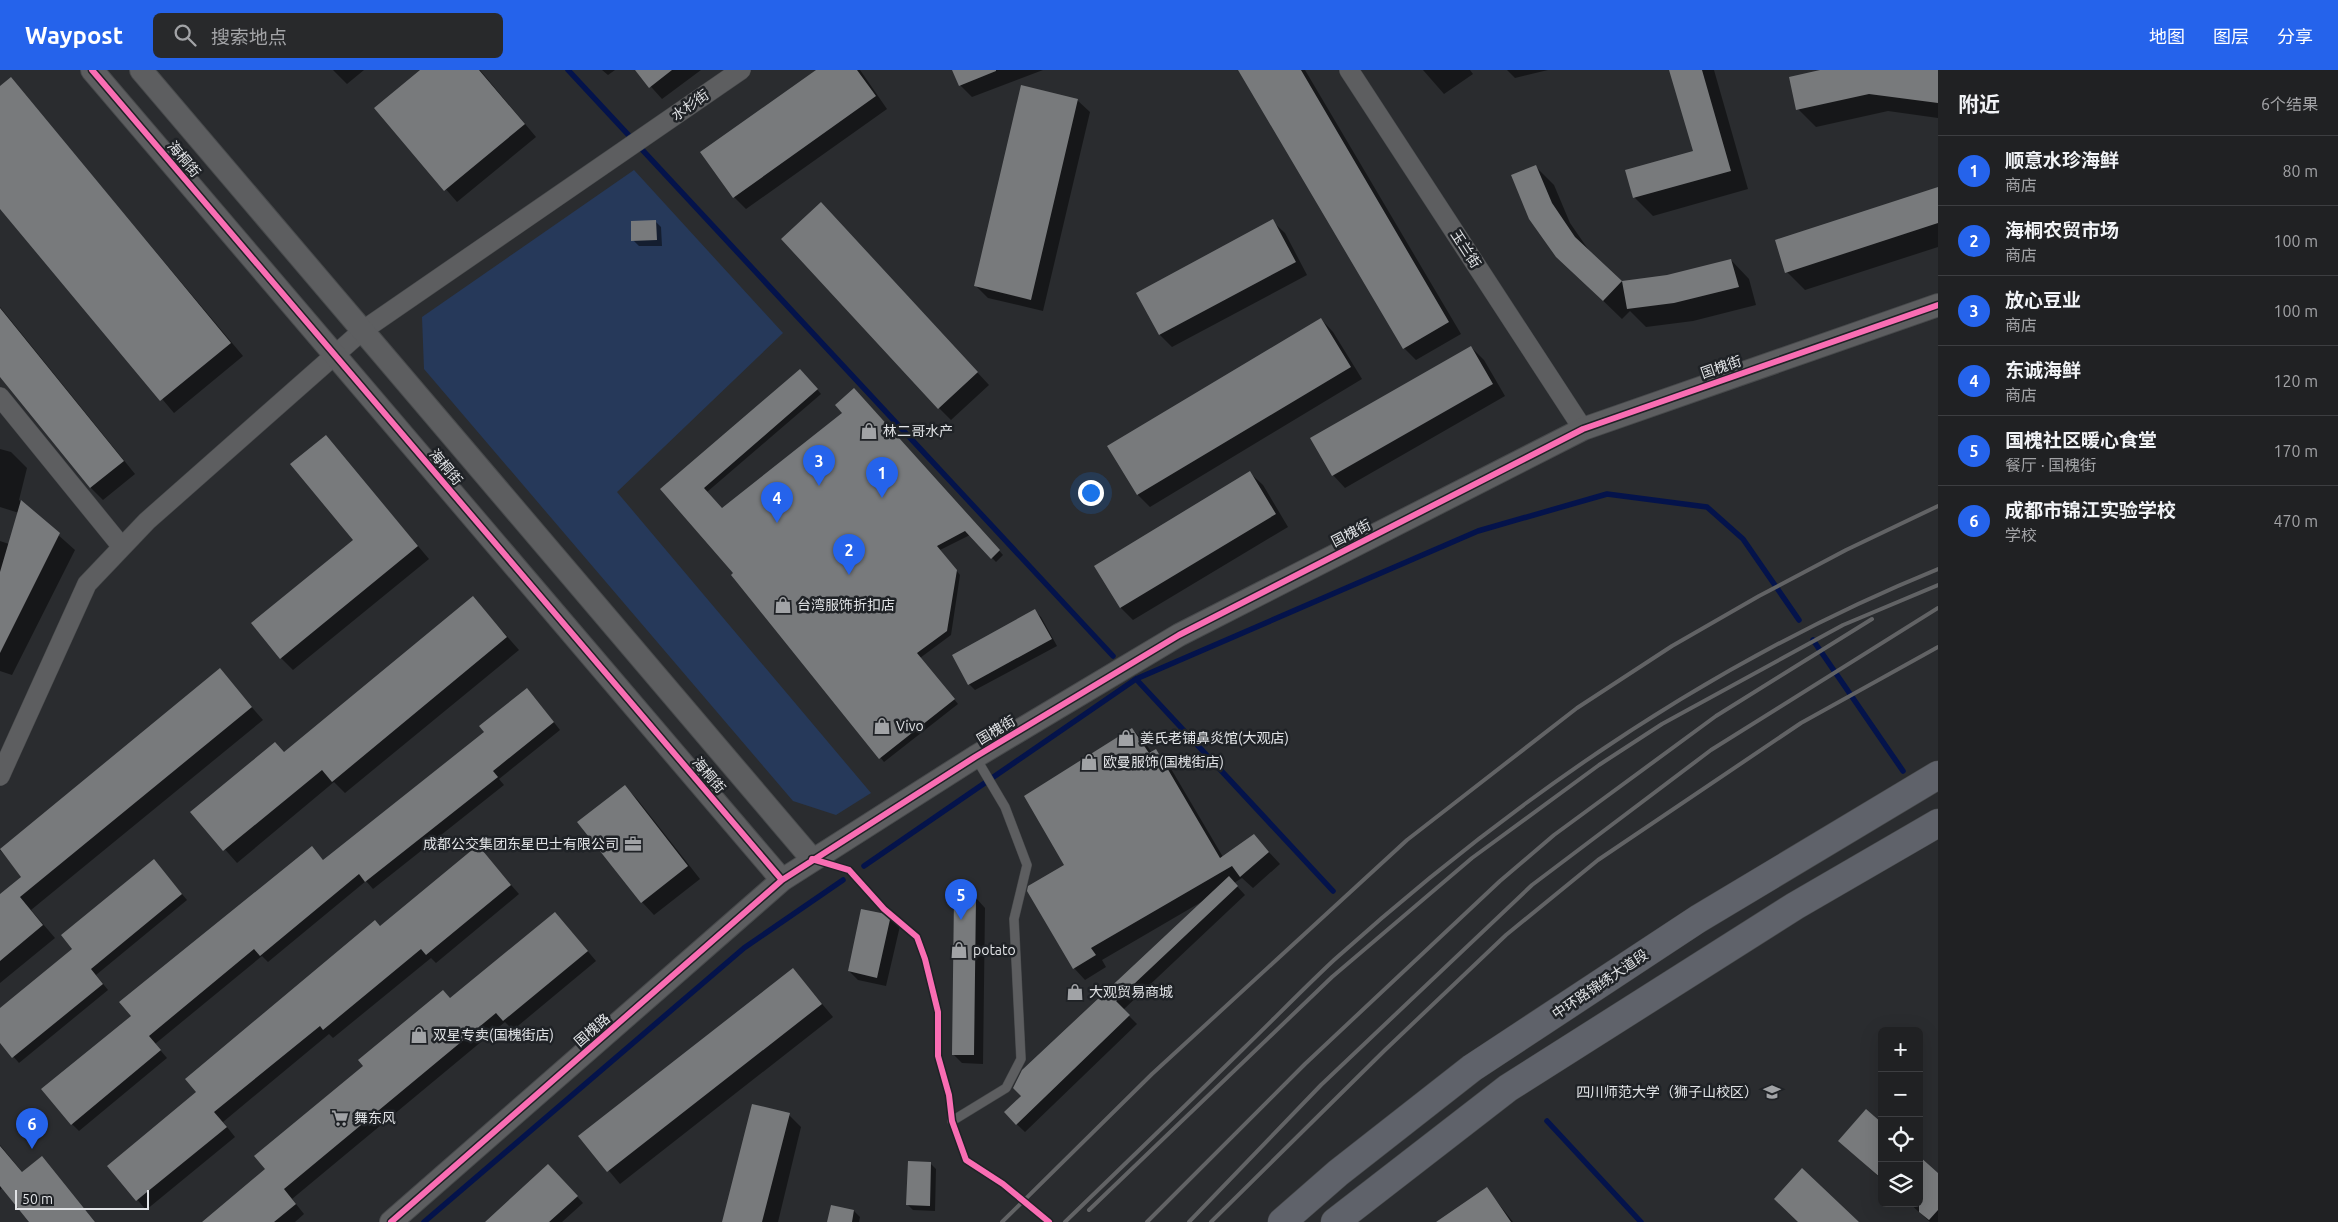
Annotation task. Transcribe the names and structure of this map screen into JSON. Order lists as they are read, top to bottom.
{
  "streets": {
    "main road": ["中环路锦绣大道段"],
    "street": [
      "水杉街",
      "海桐街",
      "玉兰街",
      "国槐街",
      "国槐路"
    ]
  },
  "crossings": [
    ["水杉街", "海桐街"],
    ["海桐街", "国槐街"],
    ["海桐街", "国槐路"],
    ["玉兰街", "国槐街"],
    ["国槐街", "国槐路"]
  ],
  "places": {
    "shop": [
      "林二哥水产",
      "台湾服饰折扣店",
      "Vivo",
      "姜氏老铺鼻炎馆(大观店)",
      "欧曼服饰(国槐街店)",
      "potato",
      "大观贸易商城",
      "双星专卖(国槐街店)"
    ],
    "office": ["成都公交集团东星巴士有限公司"],
    "school or university": ["四川师范大学（狮子山校区）"],
    "supermarket": ["舞东风"]
  },
  "scale_bar": "50 m",
  "page": {
    "header": "Waypost",
    "search": "搜索地点",
    "nav": ["地图", "图层", "分享"],
    "heading": ["附近", "6个结果"],
    "list": [
      {
        "mark": "1",
        "name": "顺意水珍海鲜",
        "note": "商店",
        "value": "80 m"
      },
      {
        "mark": "2",
        "name": "海桐农贸市场",
        "note": "商店",
        "value": "100 m"
      },
      {
        "mark": "3",
        "name": "放心豆业",
        "note": "商店",
        "value": "100 m"
      },
      {
        "mark": "4",
        "name": "东诚海鲜",
        "note": "商店",
        "value": "120 m"
      },
      {
        "mark": "5",
        "name": "国槐社区暖心食堂",
        "note": "餐厅 · 国槐街",
        "value": "170 m"
      },
      {
        "mark": "6",
        "name": "成都市锦江实验学校",
        "note": "学校",
        "value": "470 m"
      }
    ],
    "pins": [
      "3",
      "1",
      "4",
      "2",
      "5",
      "6"
    ],
    "map_buttons": ["+", "−"],
    "scale": "50 m"
  }
}
